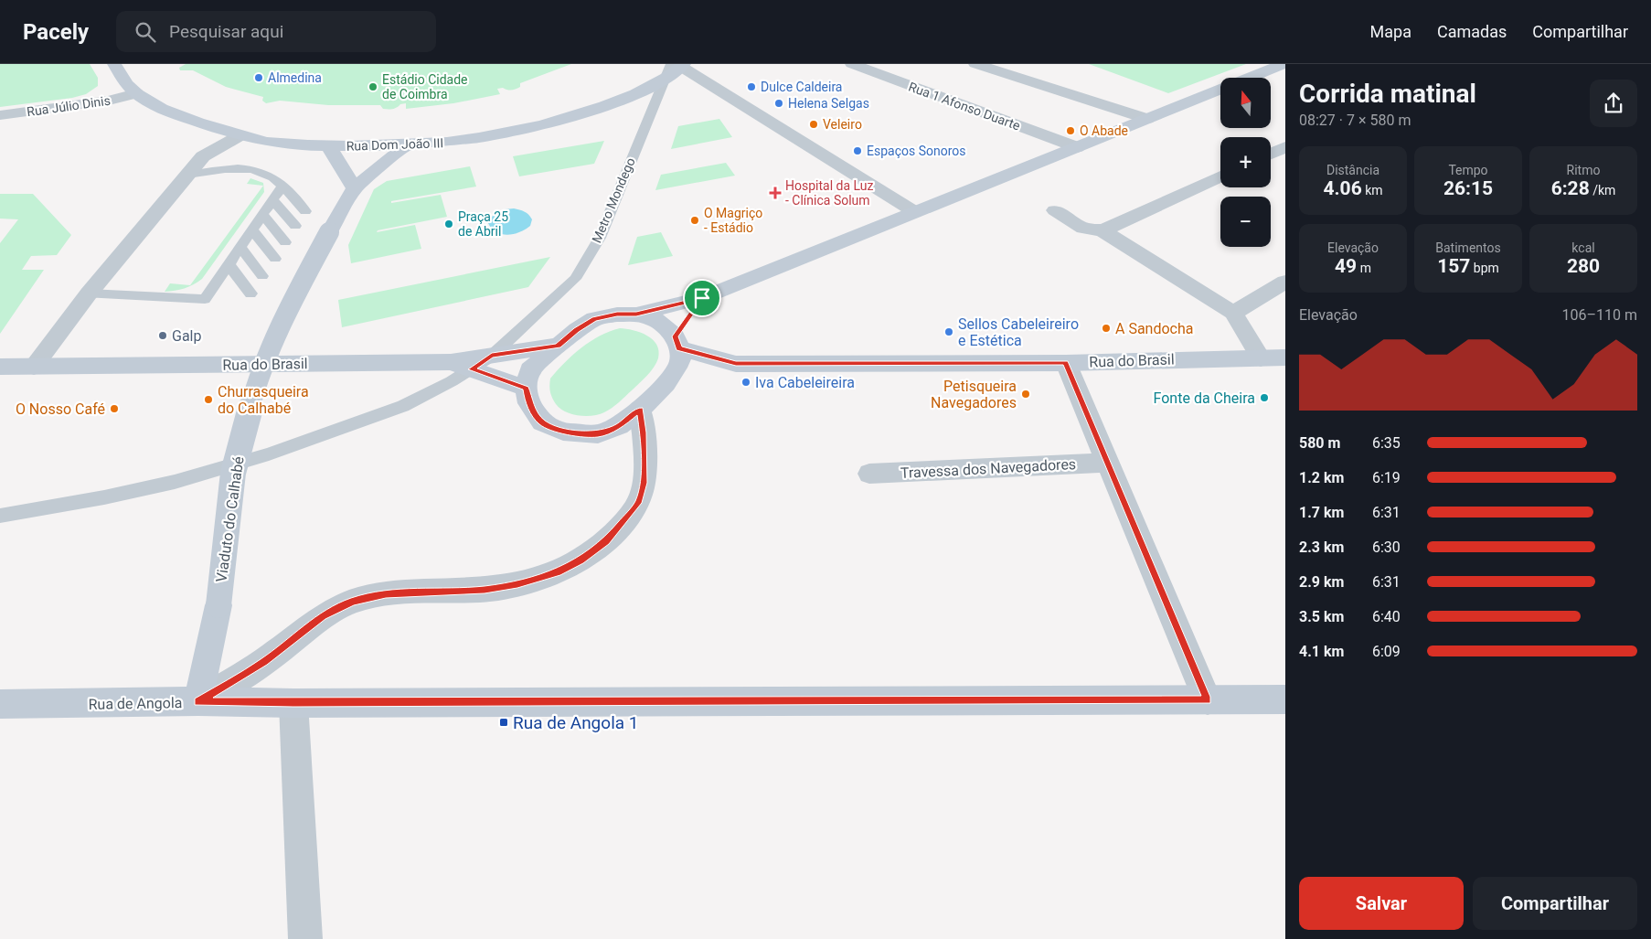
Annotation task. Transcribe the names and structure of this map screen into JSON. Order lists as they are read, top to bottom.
{
  "streets": {
    "main road": [
      "Rua Dom João III",
      "Rua do Brasil",
      "Viaduto do Calhabé",
      "Rua de Angola"
    ],
    "street": ["Rua Júlio Dinis", "Rua 1 Afonso Duarte", "Travessa dos Navegadores"],
    "lane": ["Metro Mondego"]
  },
  "crossings": [
    ["Rua Júlio Dinis", "Rua Dom João III"],
    ["Rua Dom João III", "Metro Mondego"],
    ["Metro Mondego", "Rua do Brasil"],
    ["Viaduto do Calhabé", "Rua de Angola"]
  ],
  "places": {
    "other": [
      "Almedina",
      "Estádio Cidade de Coimbra",
      "Dulce Caldeira",
      "Helena Selgas",
      "Veleiro",
      "O Abade",
      "Espaços Sonoros",
      "O Magriço - Estádio",
      "Praça 25 de Abril",
      "A Sandocha",
      "Sellos Cabeleireiro e Estética",
      "Galp",
      "Iva Cabeleireira",
      "Petisqueira Navegadores",
      "Fonte da Cheira",
      "Churrasqueira do Calhabé",
      "O Nosso Café"
    ],
    "health": ["Hospital da Luz - Clínica Solum"],
    "transit": ["Rua de Angola 1"]
  },
  "north": "top",
  "page": {
    "header": "Pacely",
    "search": "Pesquisar aqui",
    "nav": ["Mapa", "Camadas", "Compartilhar"],
    "heading": ["Corrida matinal", "08:27 · 7 × 580 m"],
    "map_buttons": ["+", "−"],
    "stats": [
      ["Distância", "4.06 km"],
      ["Tempo", "26:15"],
      ["Ritmo", "6:28 /km"],
      ["Elevação", "49 m"],
      ["Batimentos", "157 bpm"],
      ["kcal", "280"]
    ],
    "chart": ["Elevação", "106–110 m"],
    "list": [
      {
        "name": "580 m",
        "note": "6:35"
      },
      {
        "name": "1.2 km",
        "note": "6:19"
      },
      {
        "name": "1.7 km",
        "note": "6:31"
      },
      {
        "name": "2.3 km",
        "note": "6:30"
      },
      {
        "name": "2.9 km",
        "note": "6:31"
      },
      {
        "name": "3.5 km",
        "note": "6:40"
      },
      {
        "name": "4.1 km",
        "note": "6:09"
      }
    ],
    "buttons": ["Salvar", "Compartilhar"]
  }
}
